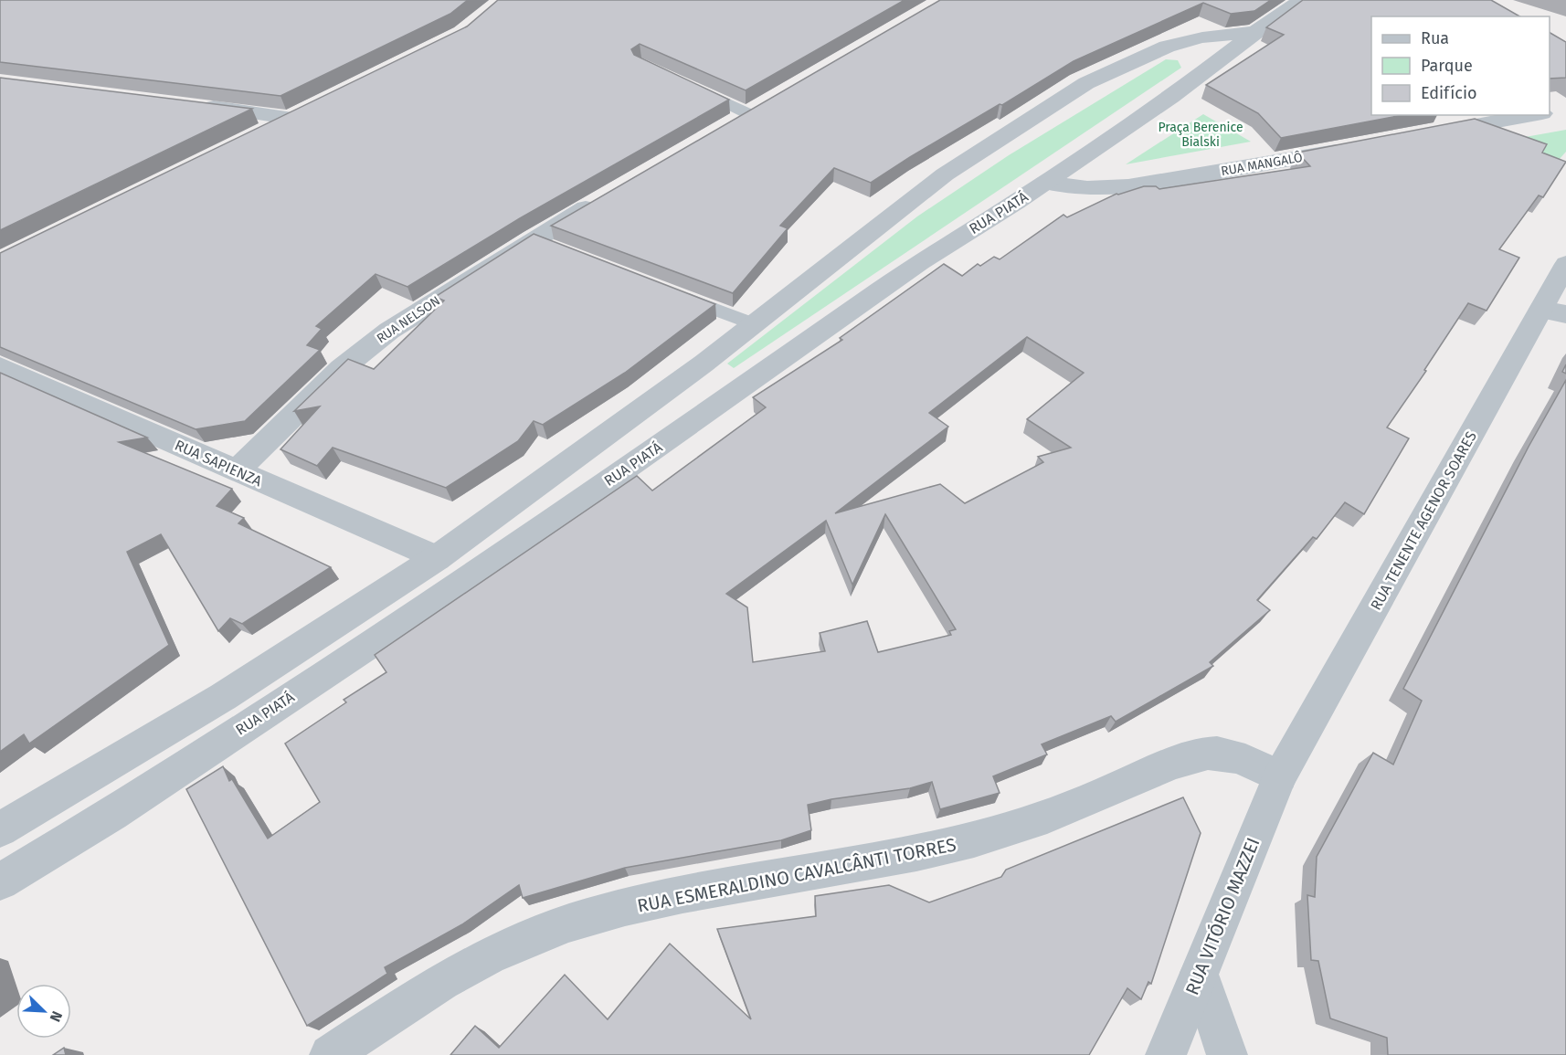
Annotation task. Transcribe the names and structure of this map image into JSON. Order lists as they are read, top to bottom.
{
  "streets": {
    "street": [
      "RUA MANGALÔ",
      "RUA PIATÁ",
      "RUA NELSON",
      "RUA SAPIENZA",
      "RUA TENENTE AGENOR SOARES",
      "RUA ESMERALDINO CAVALCÂNTI TORRES",
      "RUA VITÓRIO MAZZEI"
    ]
  },
  "crossings": [
    ["RUA MANGALÔ", "RUA PIATÁ"],
    ["RUA PIATÁ", "RUA SAPIENZA"],
    ["RUA NELSON", "RUA SAPIENZA"],
    ["RUA TENENTE AGENOR SOARES", "RUA ESMERALDINO CAVALCÂNTI TORRES"],
    ["RUA TENENTE AGENOR SOARES", "RUA VITÓRIO MAZZEI"],
    ["RUA ESMERALDINO CAVALCÂNTI TORRES", "RUA VITÓRIO MAZZEI"]
  ],
  "parks": ["Praça Berenice Bialski"],
  "legend": ["Rua", "Parque", "Edifício"],
  "north": "bottom right"
}
